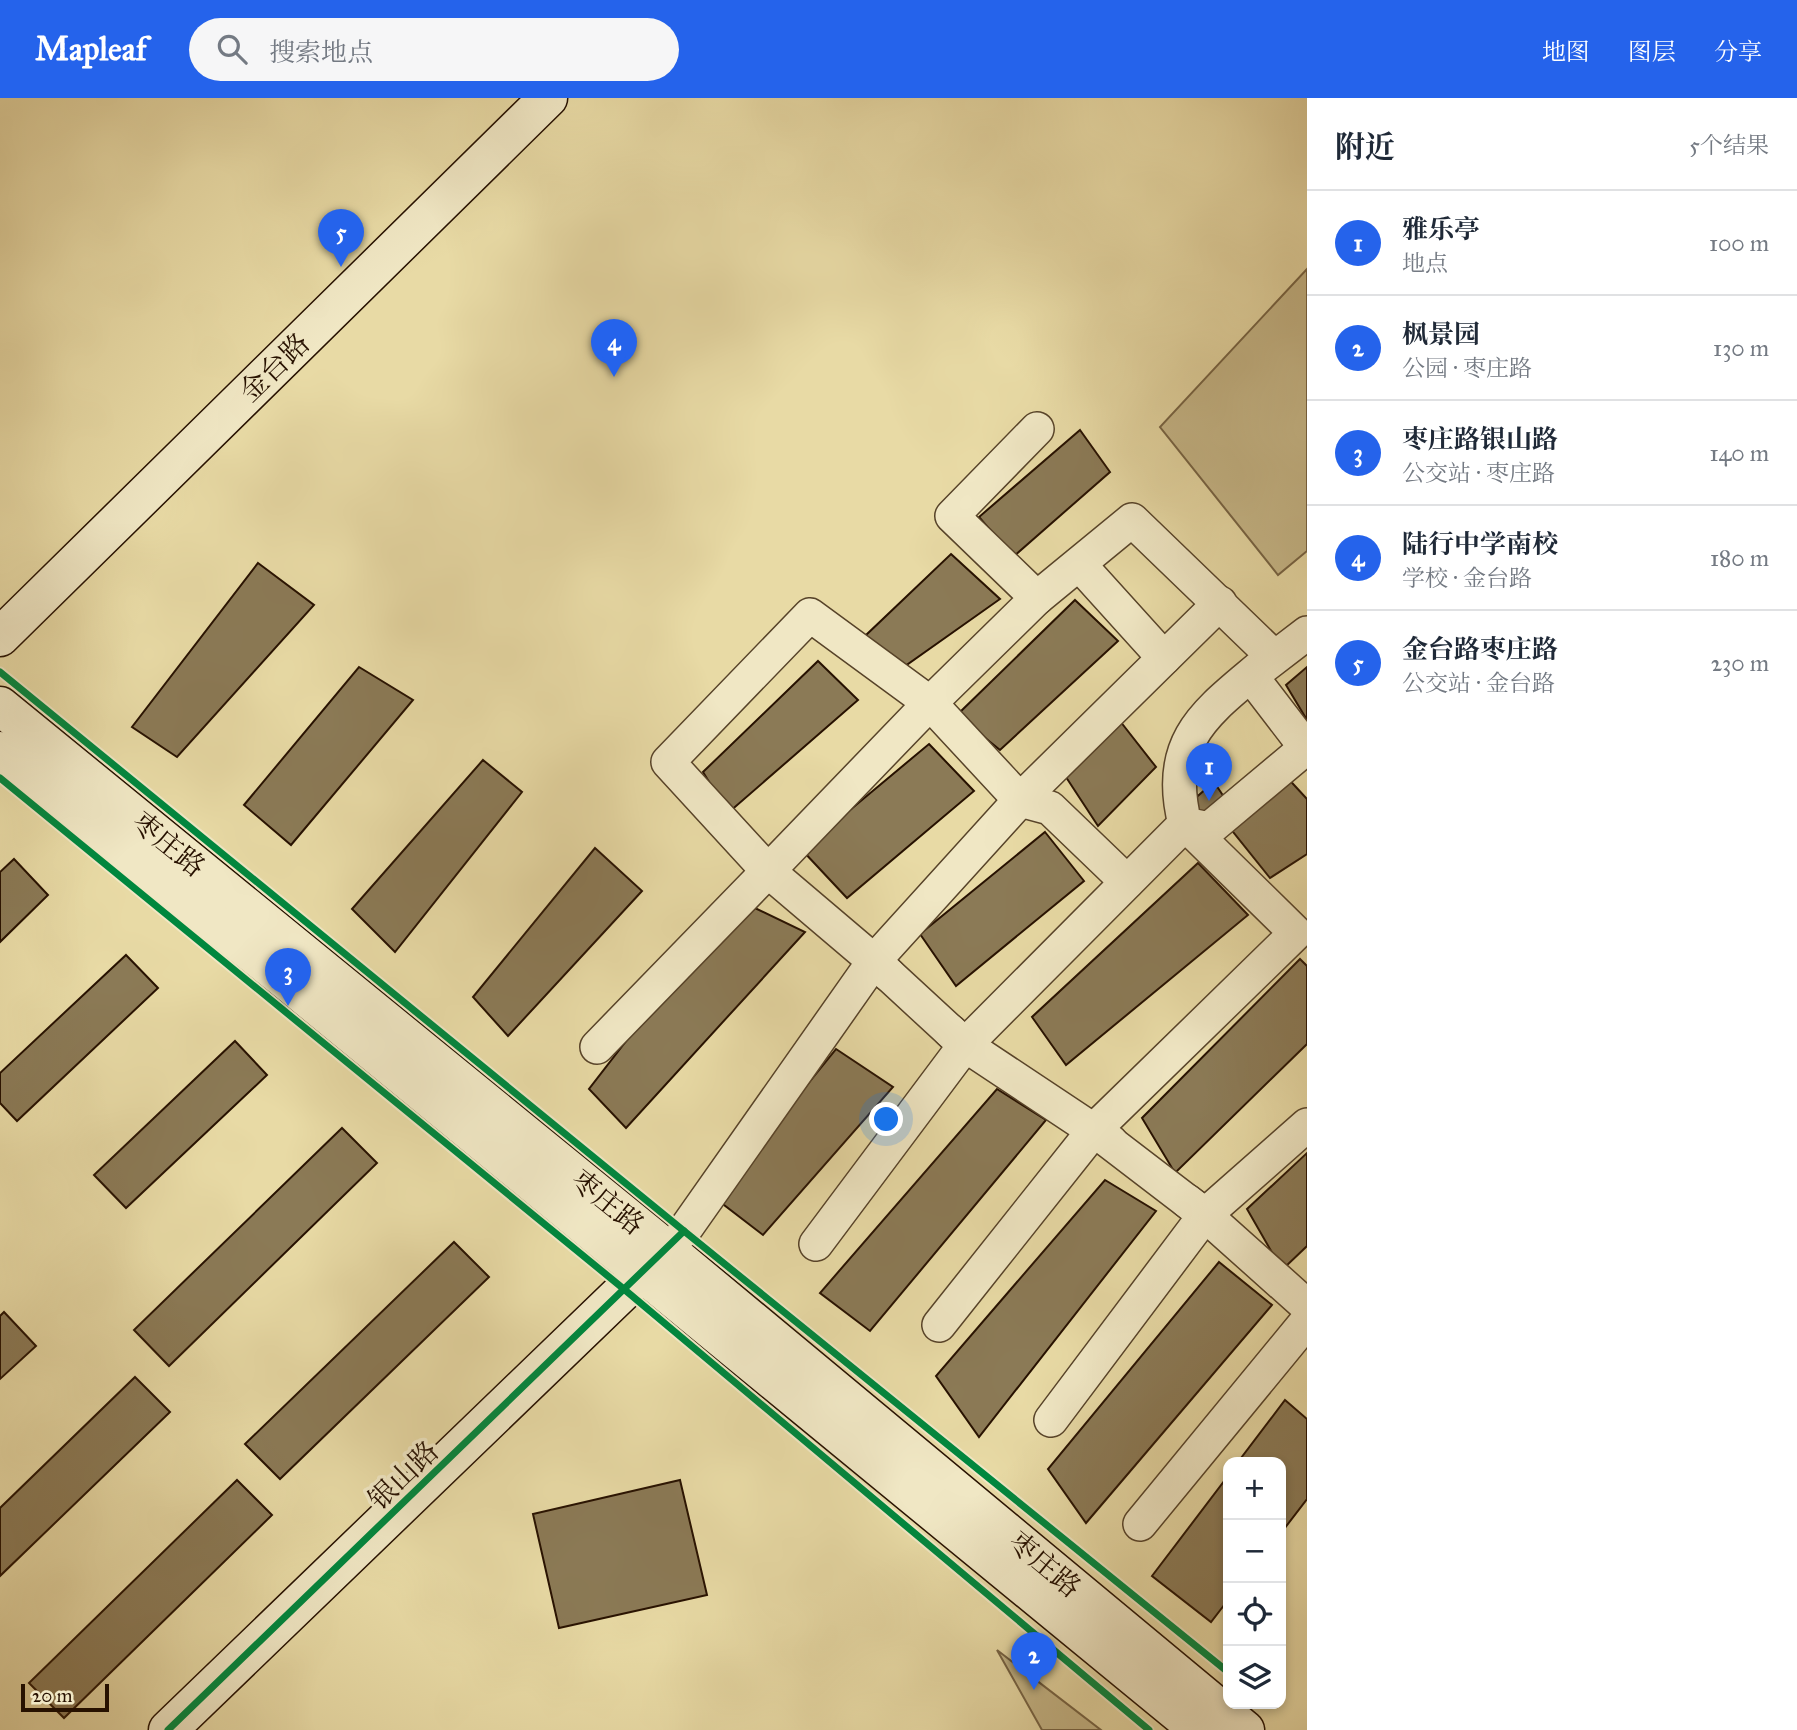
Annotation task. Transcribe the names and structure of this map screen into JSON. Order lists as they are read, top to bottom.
{
  "streets": {
    "street": ["金台路", "枣庄路", "银山路"]
  },
  "crossings": [
    ["枣庄路", "银山路"]
  ],
  "scale_bar": "20 m",
  "page": {
    "header": "Mapleaf",
    "search": "搜索地点",
    "nav": ["地图", "图层", "分享"],
    "heading": ["附近", "5个结果"],
    "list": [
      {
        "mark": "1",
        "name": "雅乐亭",
        "note": "地点",
        "value": "100 m"
      },
      {
        "mark": "2",
        "name": "枫景园",
        "note": "公园 · 枣庄路",
        "value": "130 m"
      },
      {
        "mark": "3",
        "name": "枣庄路银山路",
        "note": "公交站 · 枣庄路",
        "value": "140 m"
      },
      {
        "mark": "4",
        "name": "陆行中学南校",
        "note": "学校 · 金台路",
        "value": "180 m"
      },
      {
        "mark": "5",
        "name": "金台路枣庄路",
        "note": "公交站 · 金台路",
        "value": "230 m"
      }
    ],
    "pins": [
      "5",
      "4",
      "1",
      "3",
      "2"
    ],
    "map_buttons": ["+", "−"],
    "scale": "20 m"
  }
}
